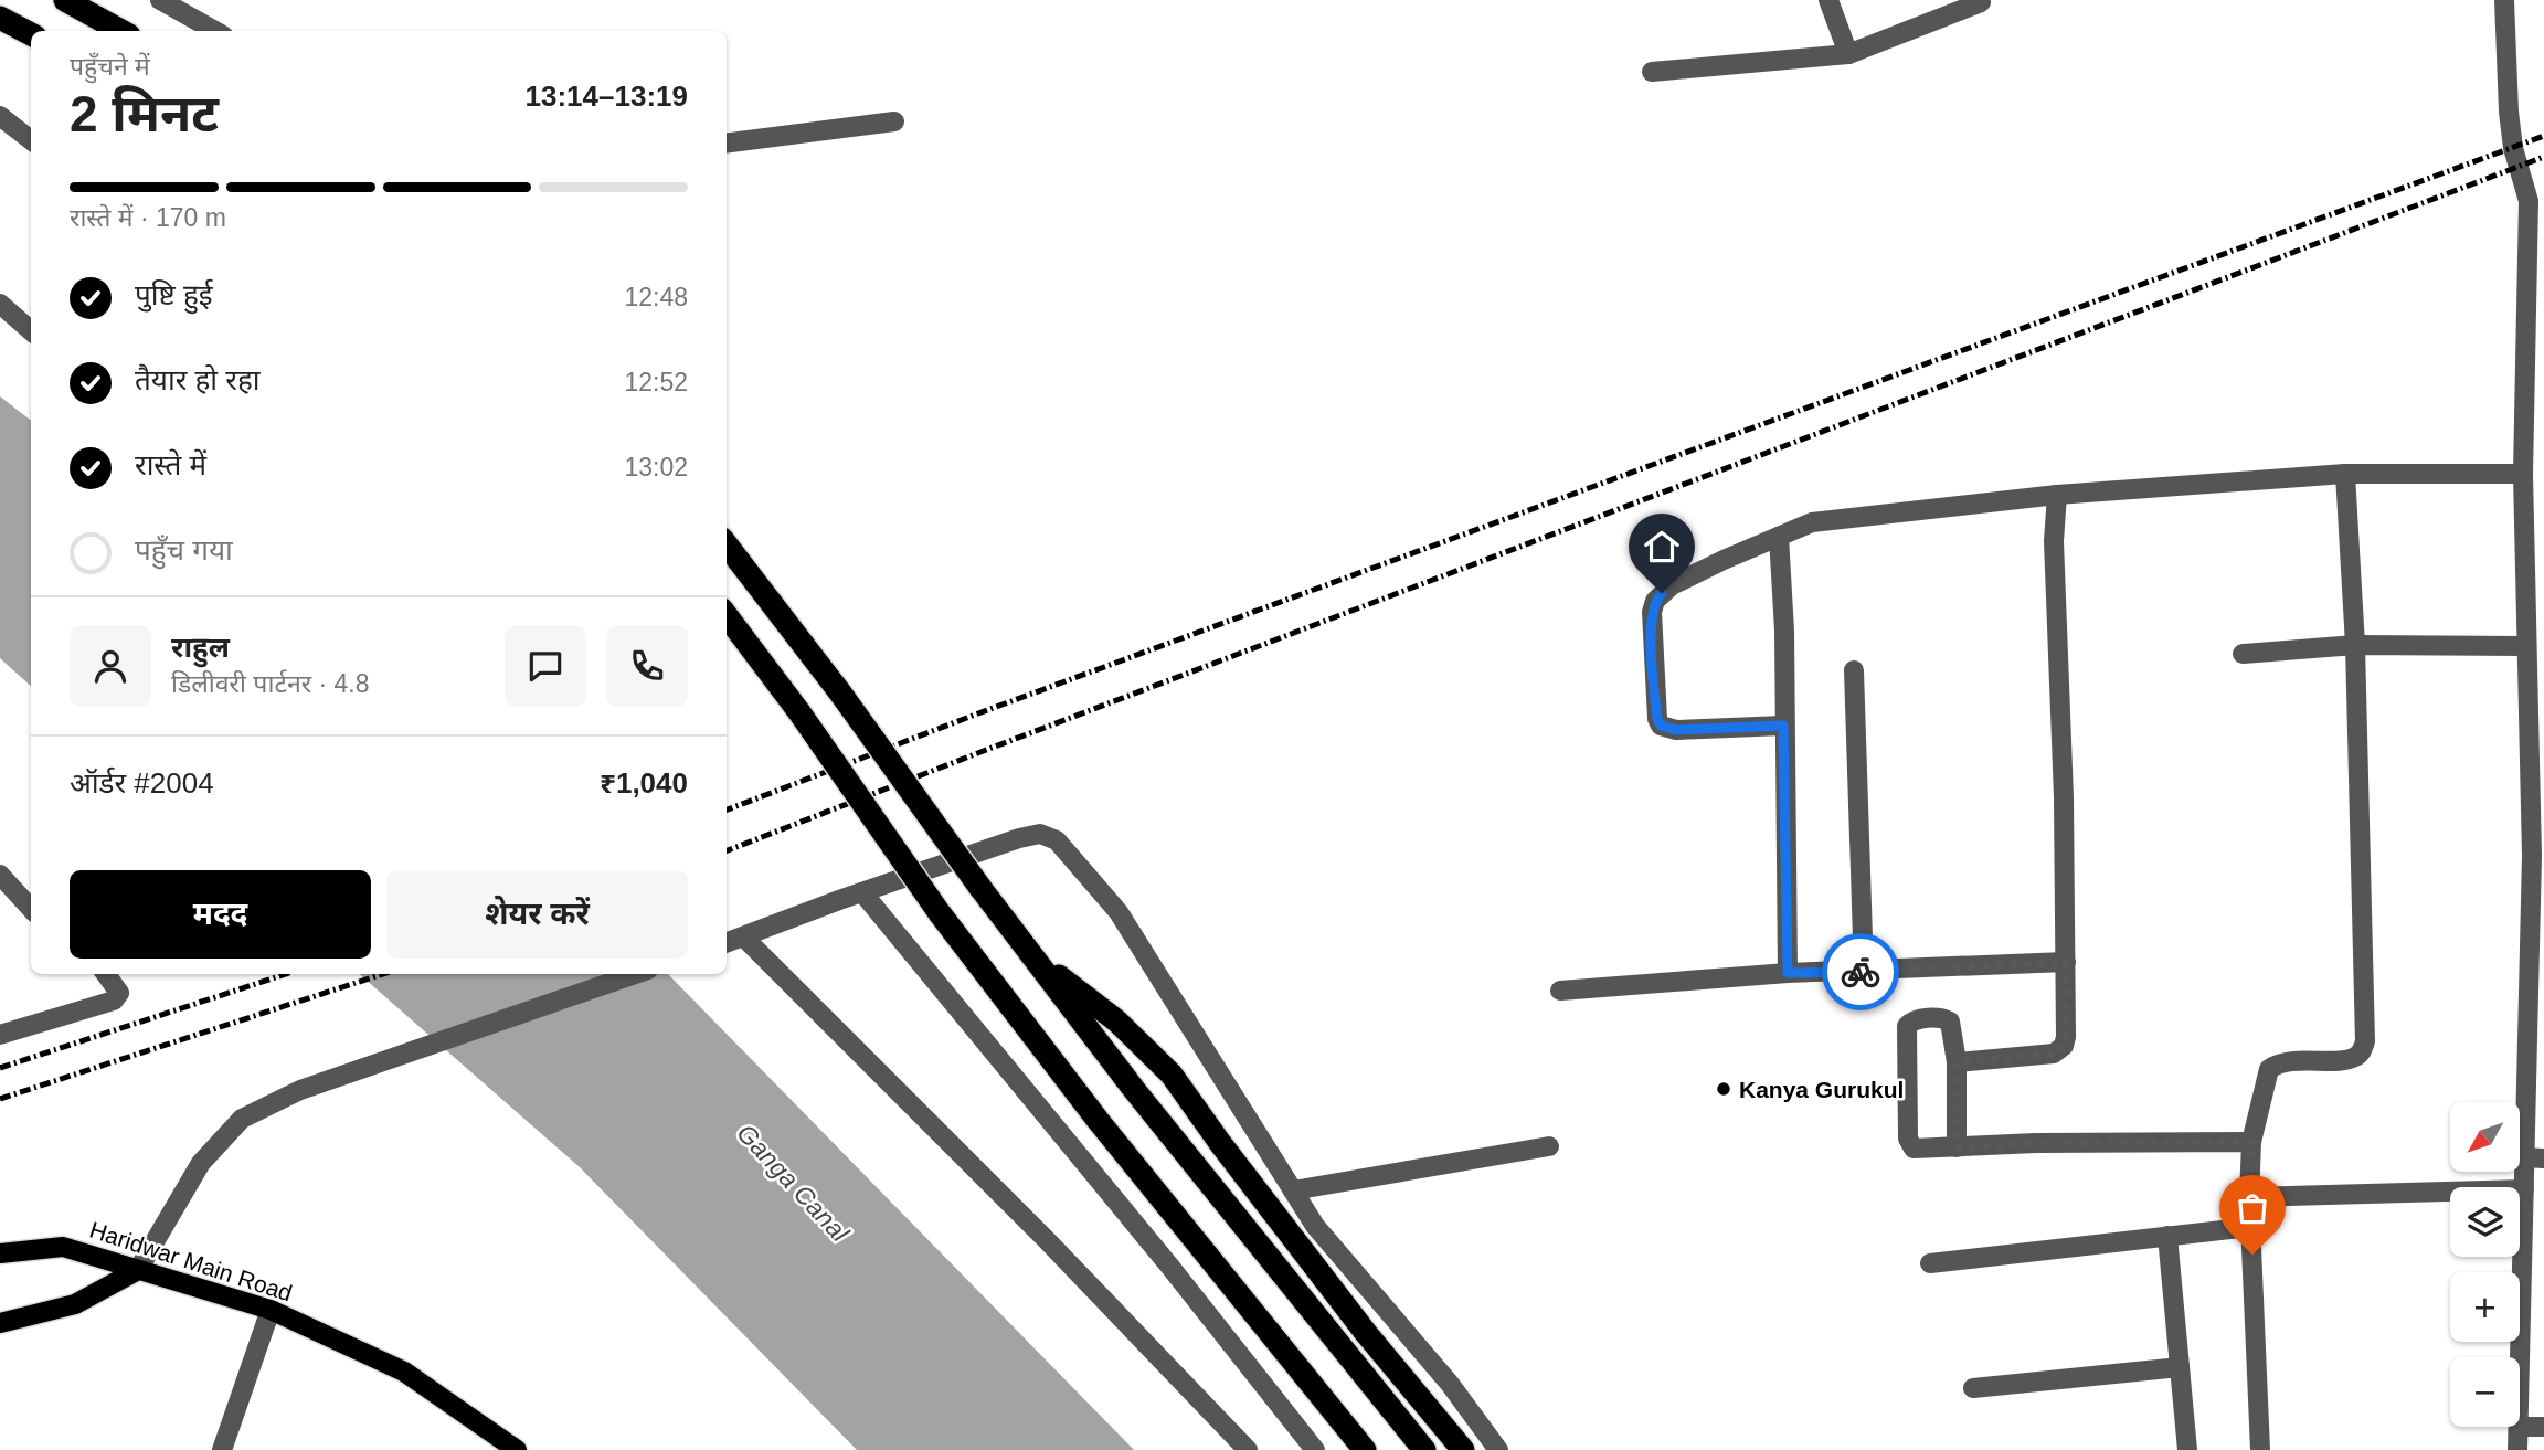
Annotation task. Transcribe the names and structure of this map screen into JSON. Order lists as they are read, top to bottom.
{
  "streets": {
    "main road": ["Haridwar Main Road"]
  },
  "water": ["Ganga Canal"],
  "places": ["Kanya Gurukul"],
  "north": "bottom left",
  "page": {
    "heading": ["2 मिनट", "पहुँचने में", "13:14–13:19"],
    "panel": [
      "राहुल",
      "डिलीवरी पार्टनर · 4.8",
      "ऑर्डर #2004",
      "₹1,040"
    ],
    "bar": "रास्ते में · 170 m",
    "list": [
      ["पुष्टि हुई", "12:48"],
      ["तैयार हो रहा", "12:52"],
      ["रास्ते में", "13:02"],
      "पहुँच गया"
    ],
    "buttons": ["मदद", "शेयर करें"],
    "map_buttons": ["+", "−"]
  }
}
